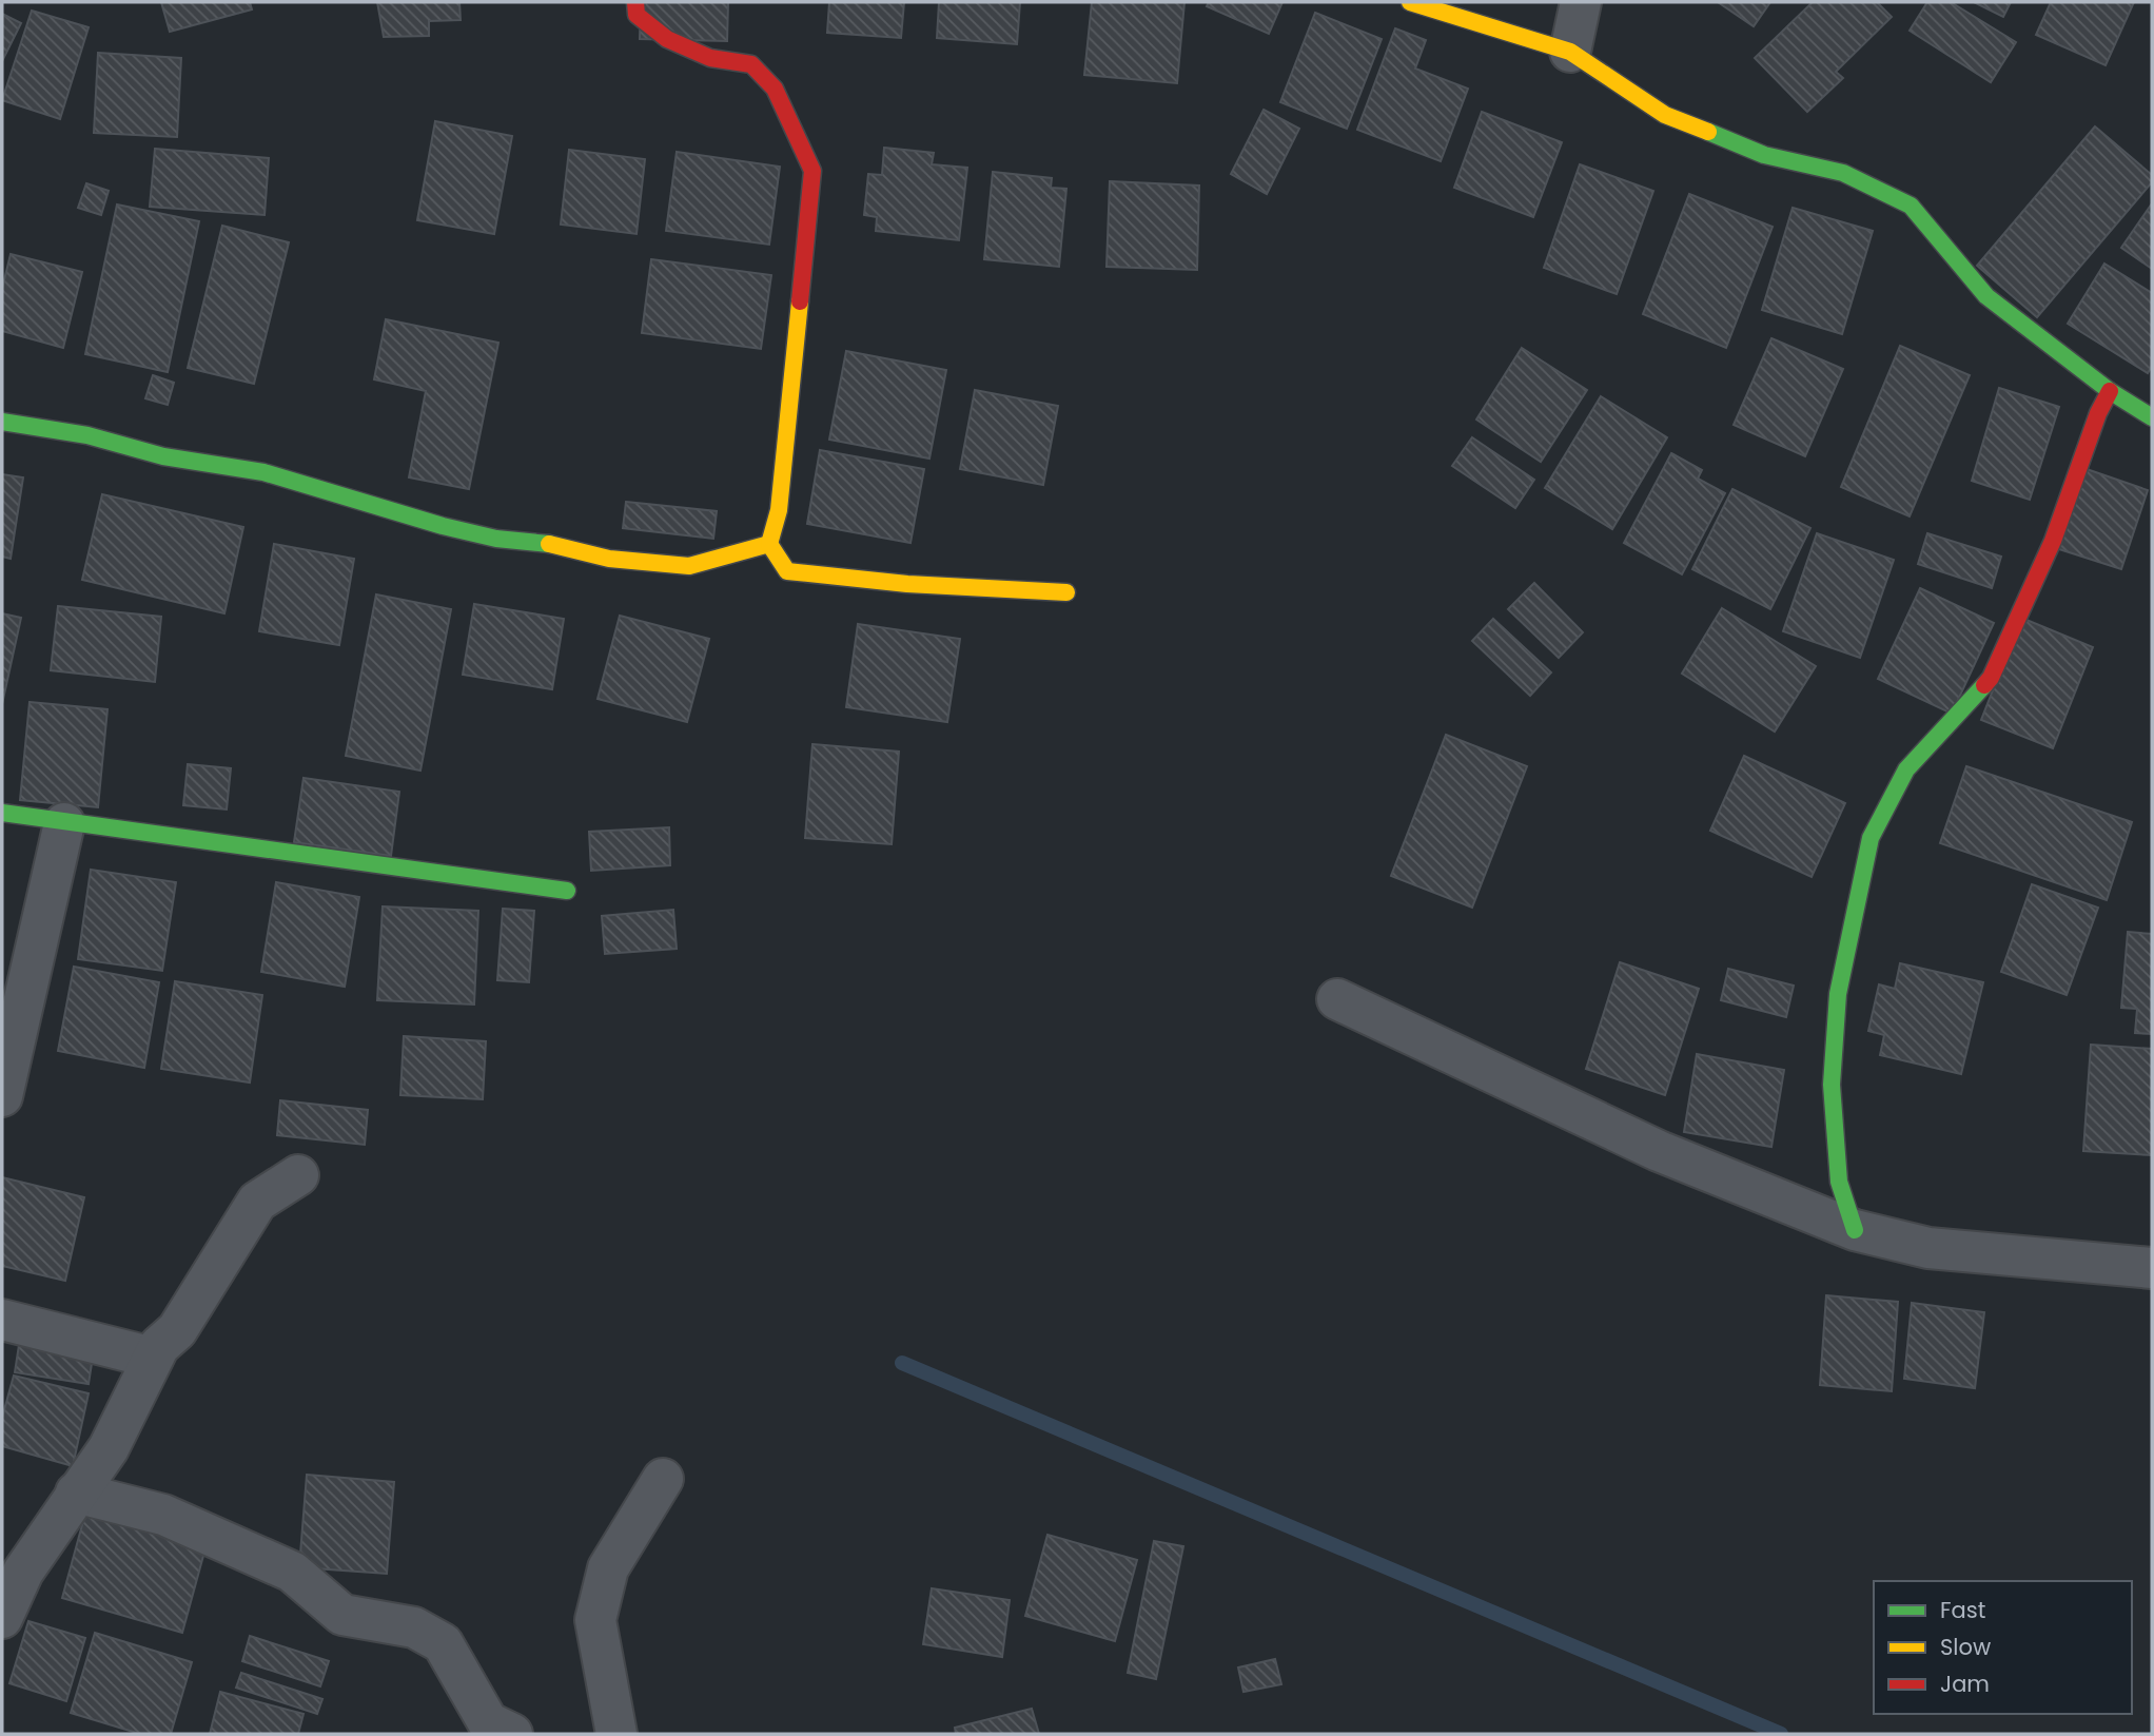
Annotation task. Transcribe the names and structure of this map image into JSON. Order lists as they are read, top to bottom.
{
  "legend": ["Fast", "Slow", "Jam"]
}
